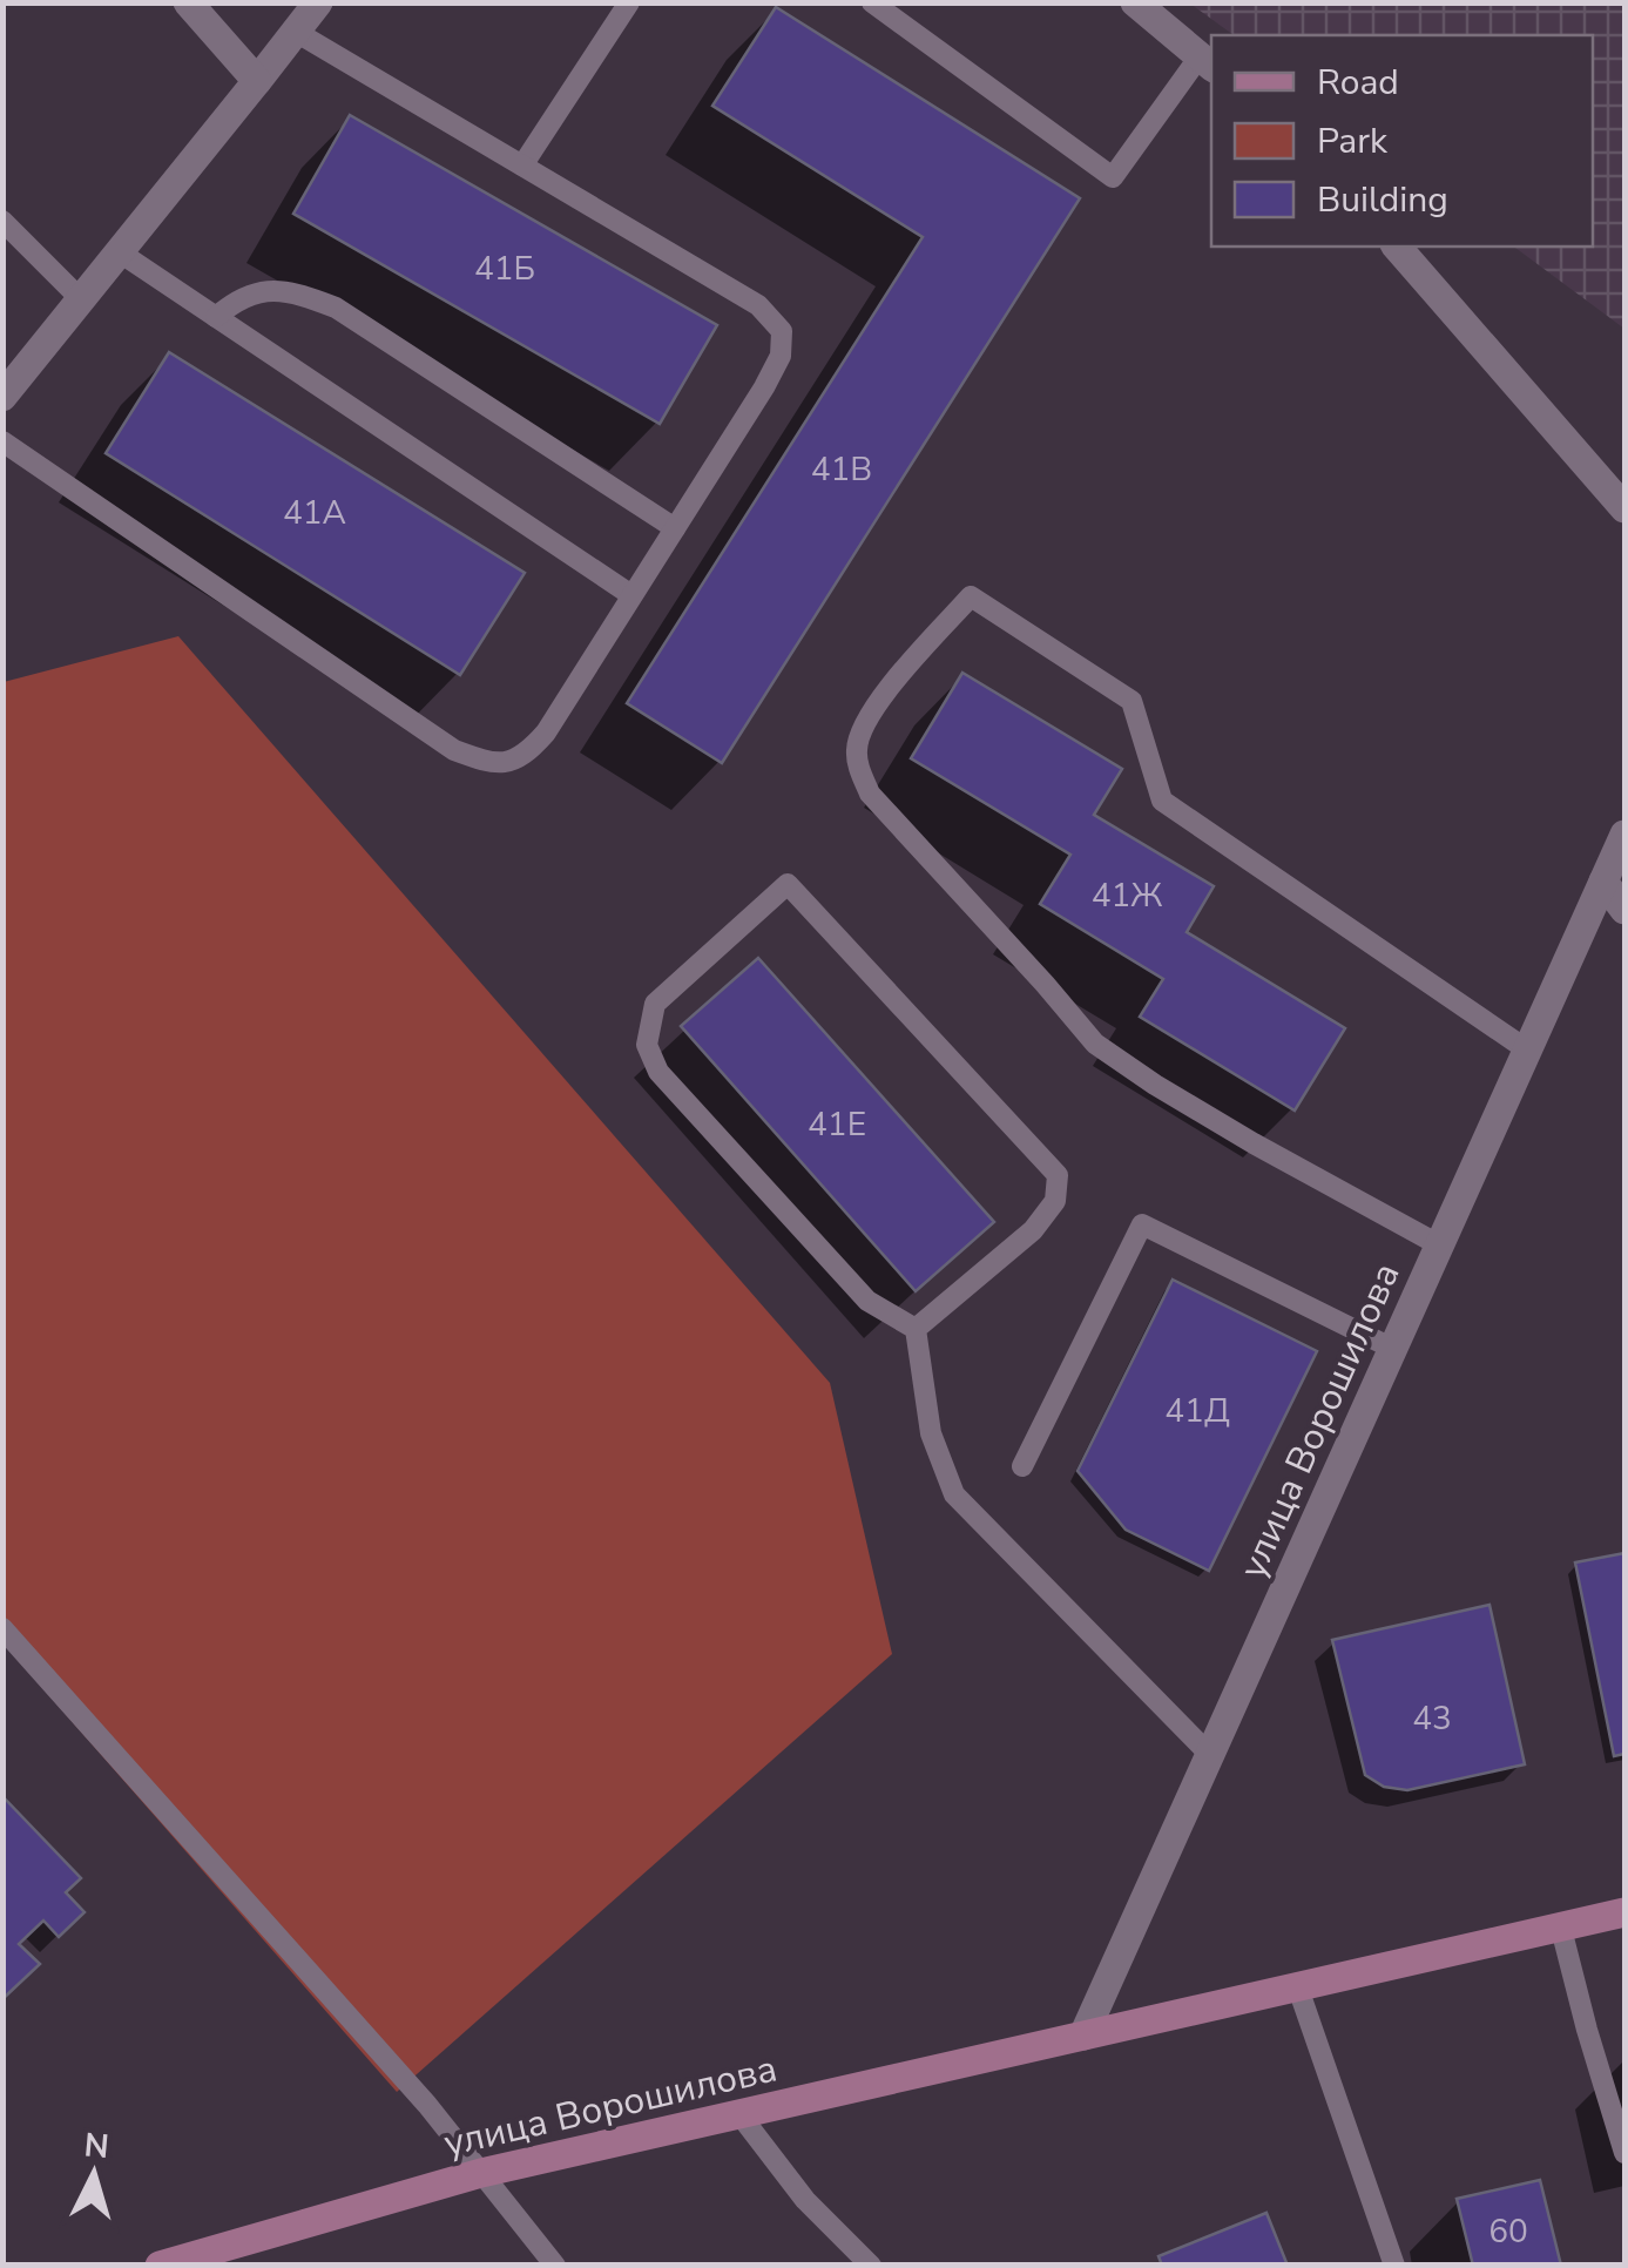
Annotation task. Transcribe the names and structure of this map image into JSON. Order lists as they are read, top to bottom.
{
  "streets": {
    "main road": ["улица Ворошилова"]
  },
  "house_numbers": [
    "41Б",
    "41В",
    "41А",
    "41Ж",
    "41Е",
    "41Д",
    "43",
    "60"
  ],
  "legend": ["Road", "Park", "Building"],
  "north": "top"
}
